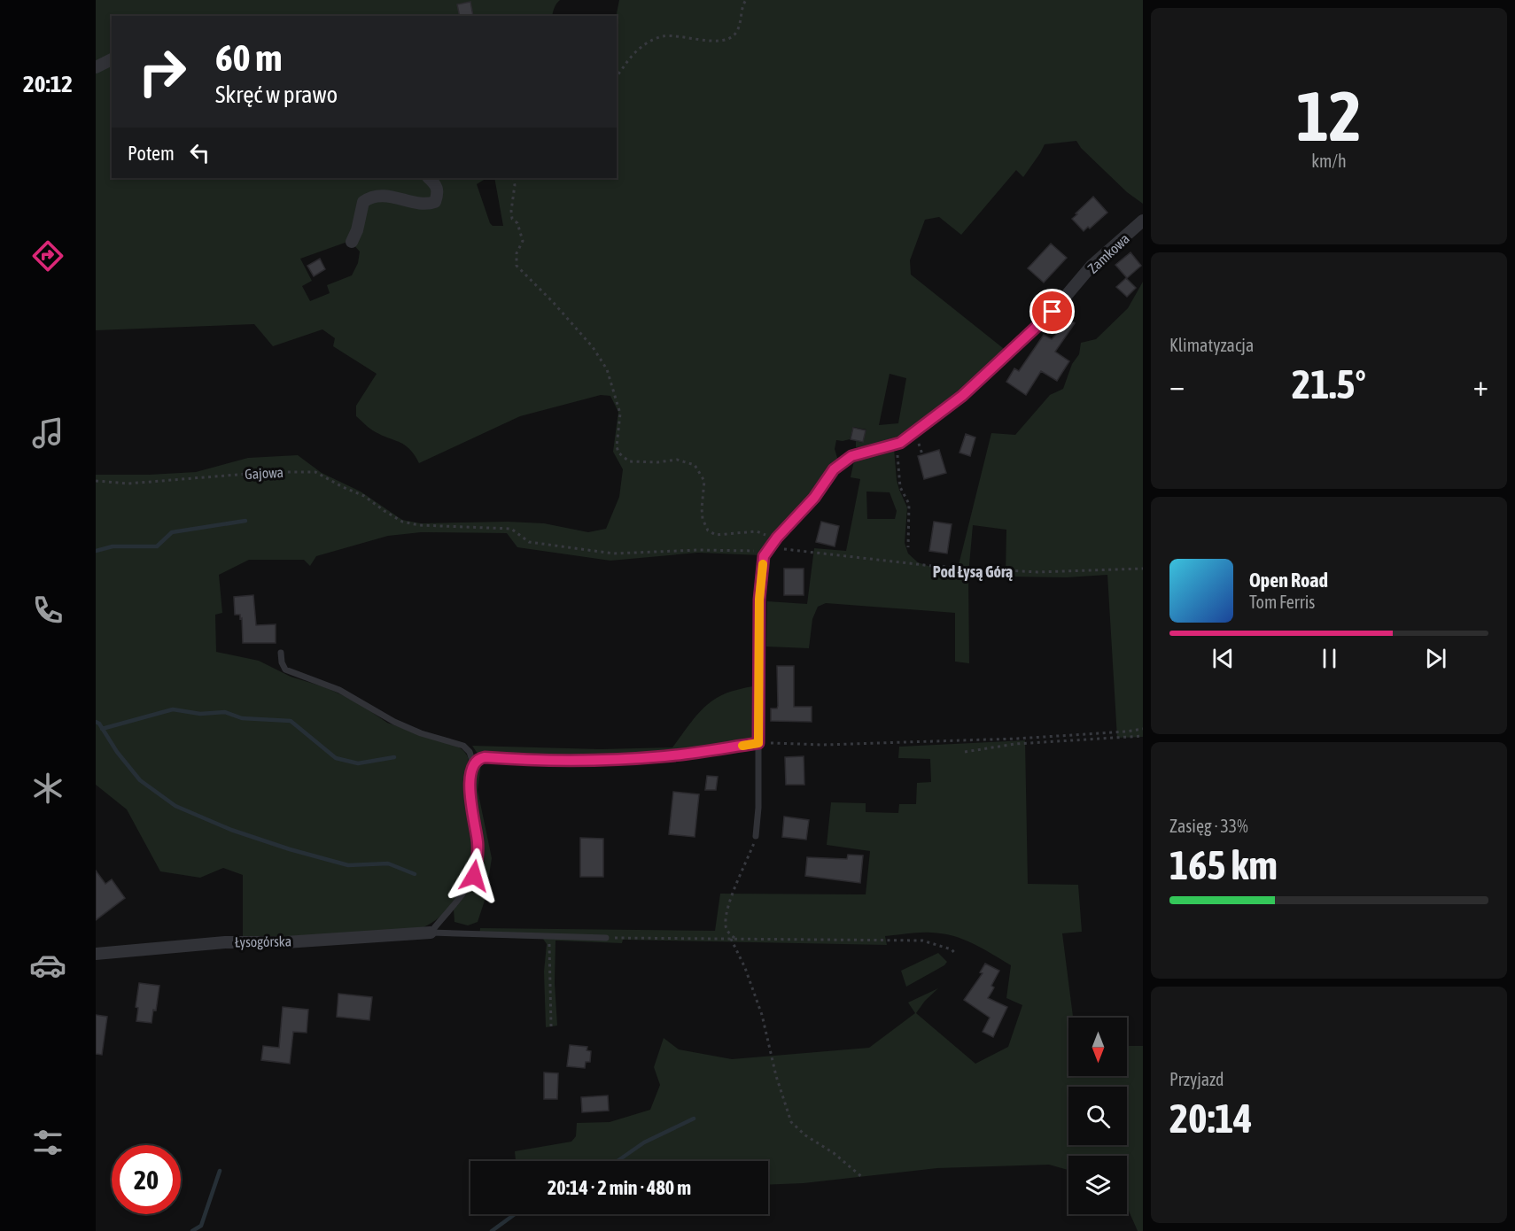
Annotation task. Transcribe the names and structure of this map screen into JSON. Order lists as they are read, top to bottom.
{
  "streets": {
    "street": ["Zamkowa", "Łysogórska"],
    "path": ["Gajowa"]
  },
  "crossings": [
    ["Zamkowa", "Gajowa"]
  ],
  "districts": ["Pod Łysą Górą"],
  "north": "bottom",
  "page": {
    "tabs": "20:12",
    "tile": [
      ["12", "km/h"],
      "Klimatyzacja",
      ["Zasięg · 33%", "165 km"],
      ["Przyjazd", "20:14"]
    ],
    "turn": ["60 m", "Skręć w prawo"],
    "then": "Potem",
    "heat": ["−", "21.5°", "+"],
    "song": ["Open Road", "Tom Ferris"],
    "limit": "20",
    "trip": "20:14 · 2 min · 480 m"
  }
}
